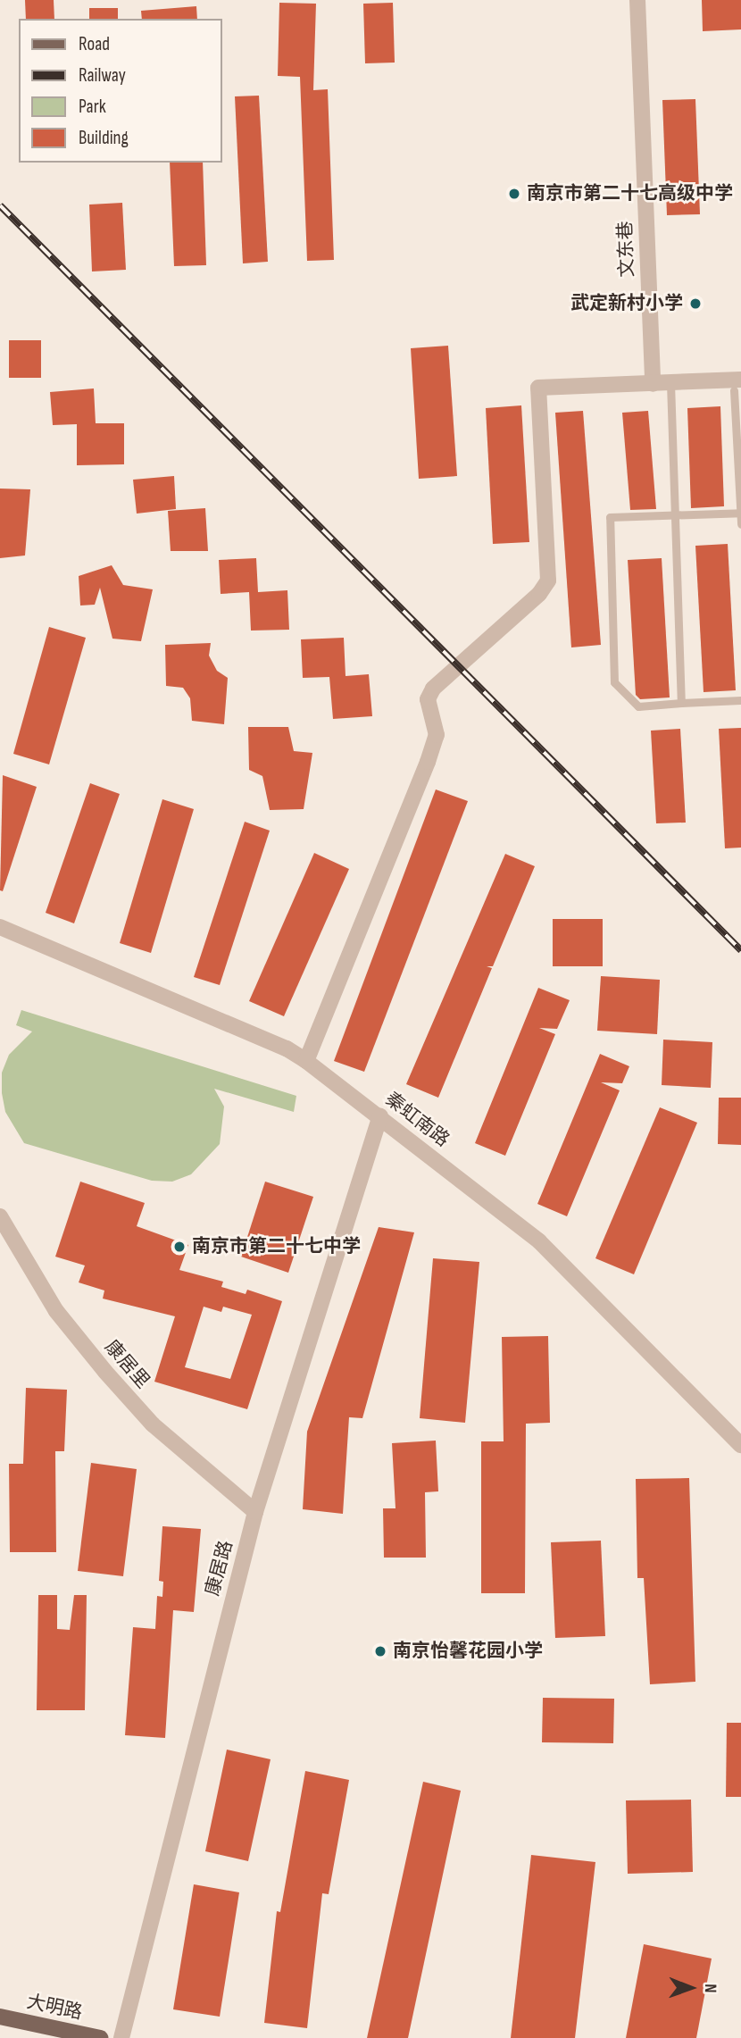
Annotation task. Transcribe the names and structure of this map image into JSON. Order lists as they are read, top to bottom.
{
  "streets": {
    "main road": ["大明路"],
    "street": [
      "文东巷",
      "秦虹南路",
      "康居里",
      "康居路"
    ]
  },
  "crossings": [
    ["秦虹南路", "康居路"],
    ["康居里", "康居路"]
  ],
  "places": [
    "南京市第二十七高级中学",
    "武定新村小学",
    "南京市第二十七中学",
    "南京怡馨花园小学"
  ],
  "legend": [
    "Road",
    "Railway",
    "Park",
    "Building"
  ],
  "north": "right"
}
